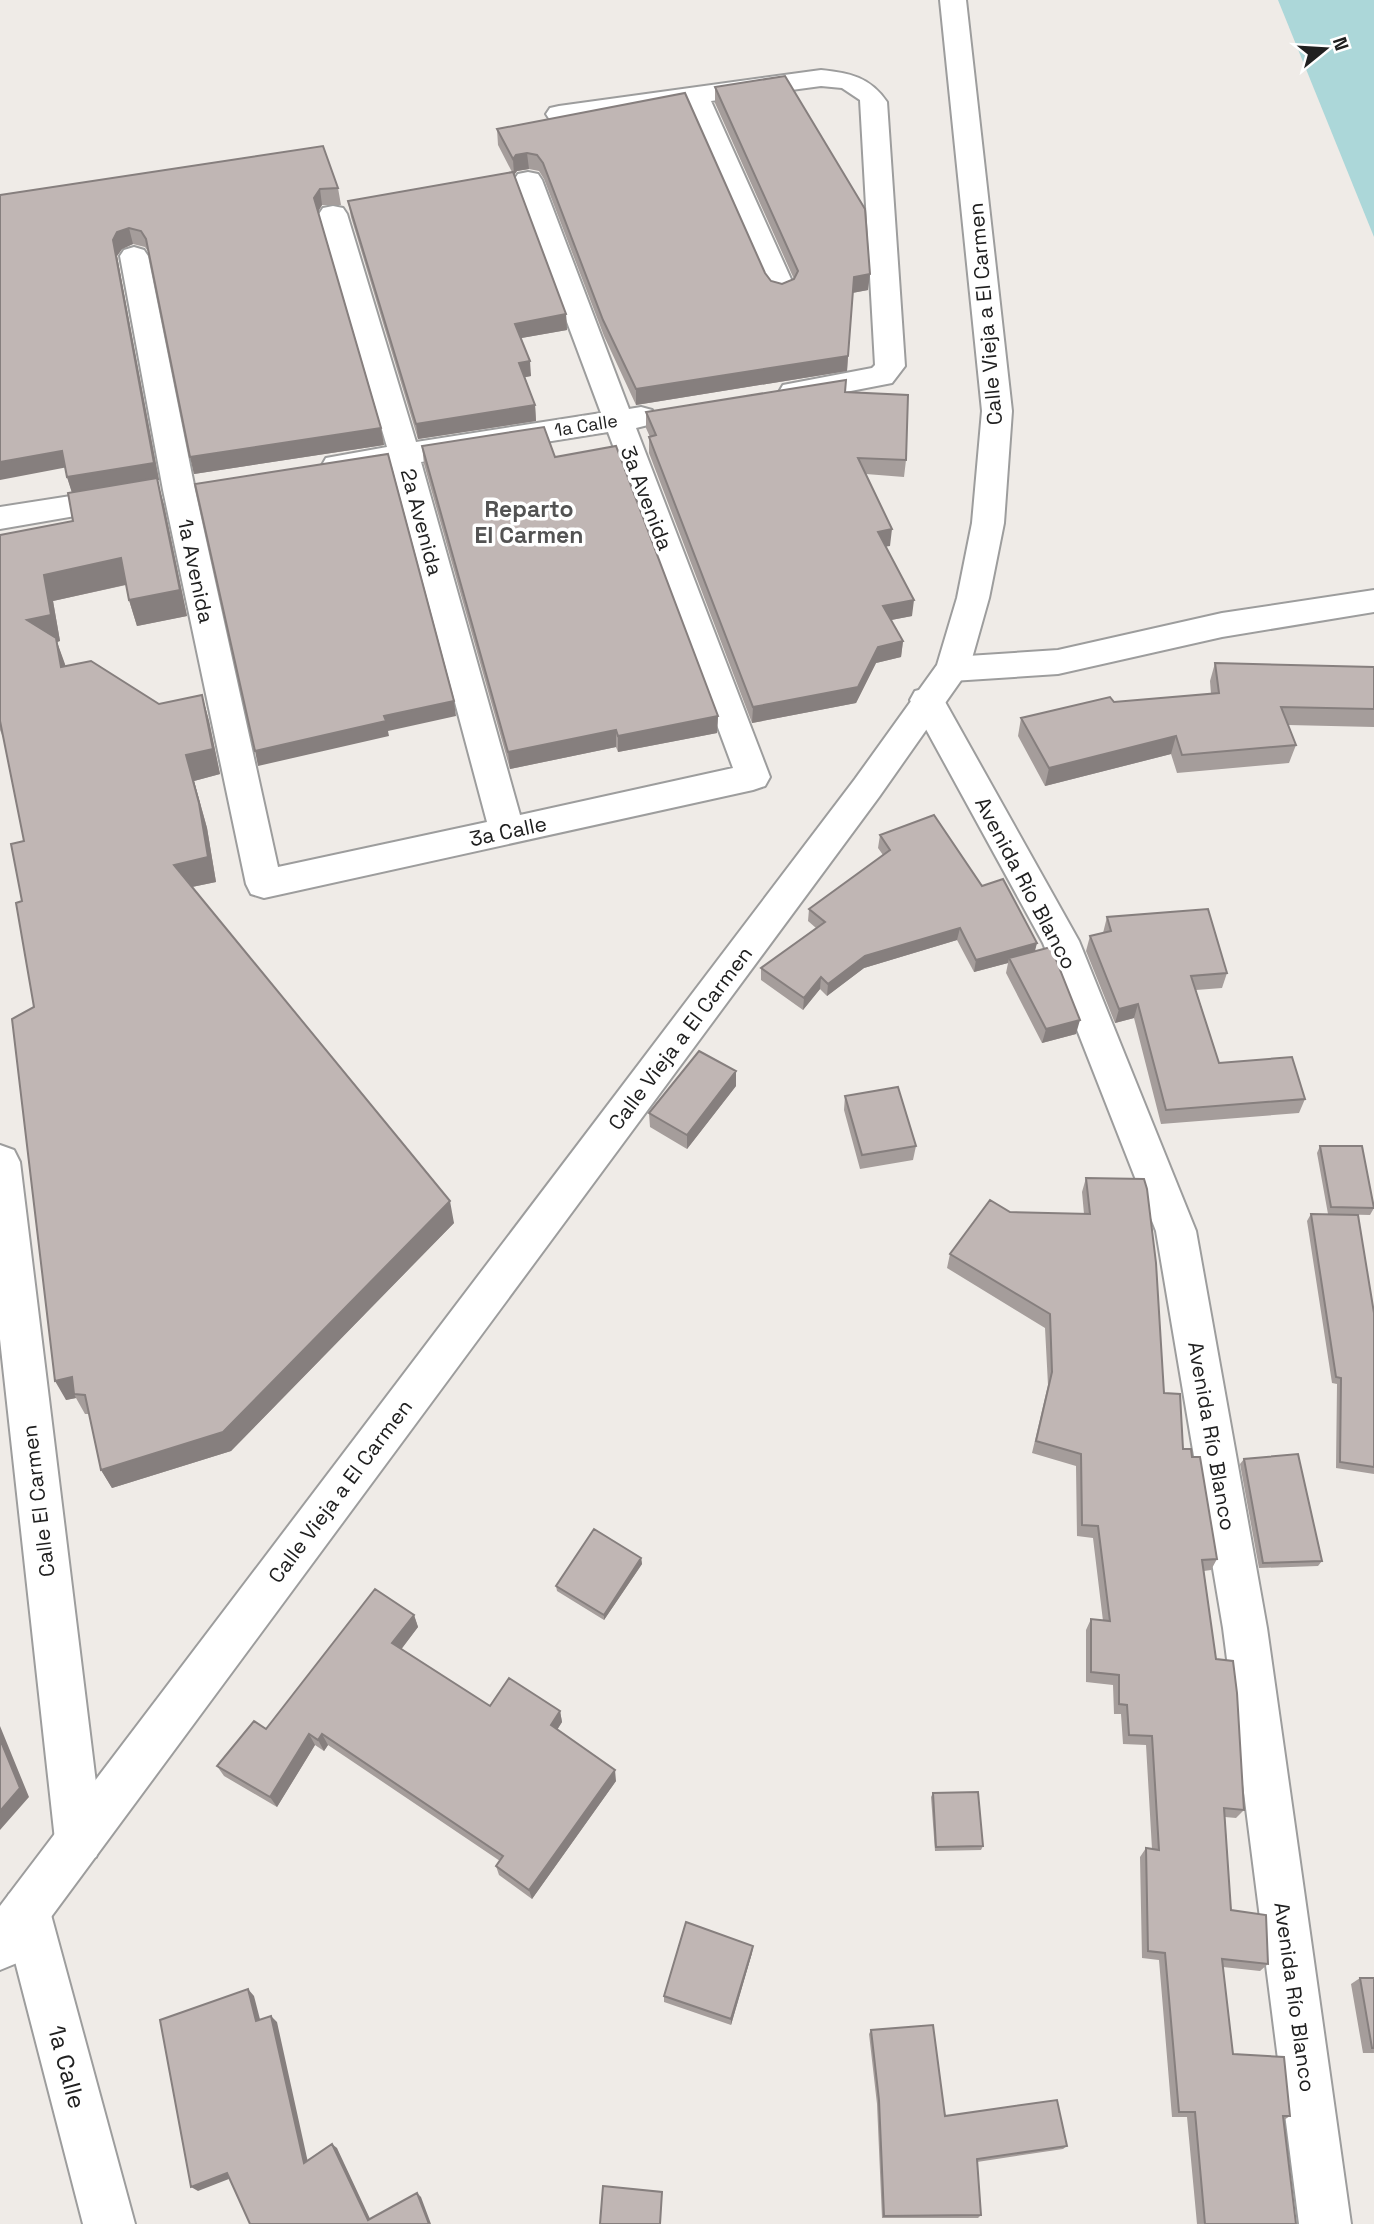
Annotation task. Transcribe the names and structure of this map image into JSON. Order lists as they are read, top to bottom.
{
  "streets": {
    "street": [
      "Calle Vieja a El Carmen",
      "1a Calle",
      "3a Avenida",
      "2a Avenida",
      "1a Avenida",
      "3a Calle",
      "Avenida Río Blanco",
      "Calle El Carmen"
    ]
  },
  "crossings": [
    ["Calle Vieja a El Carmen", "1a Calle"],
    ["Calle Vieja a El Carmen", "Avenida Río Blanco"],
    ["Calle Vieja a El Carmen", "Calle El Carmen"],
    ["1a Calle", "3a Avenida"],
    ["1a Calle", "2a Avenida"],
    ["3a Avenida", "3a Calle"],
    ["2a Avenida", "3a Calle"],
    ["1a Avenida", "3a Calle"]
  ],
  "districts": ["Reparto El Carmen"],
  "north": "right"
}
